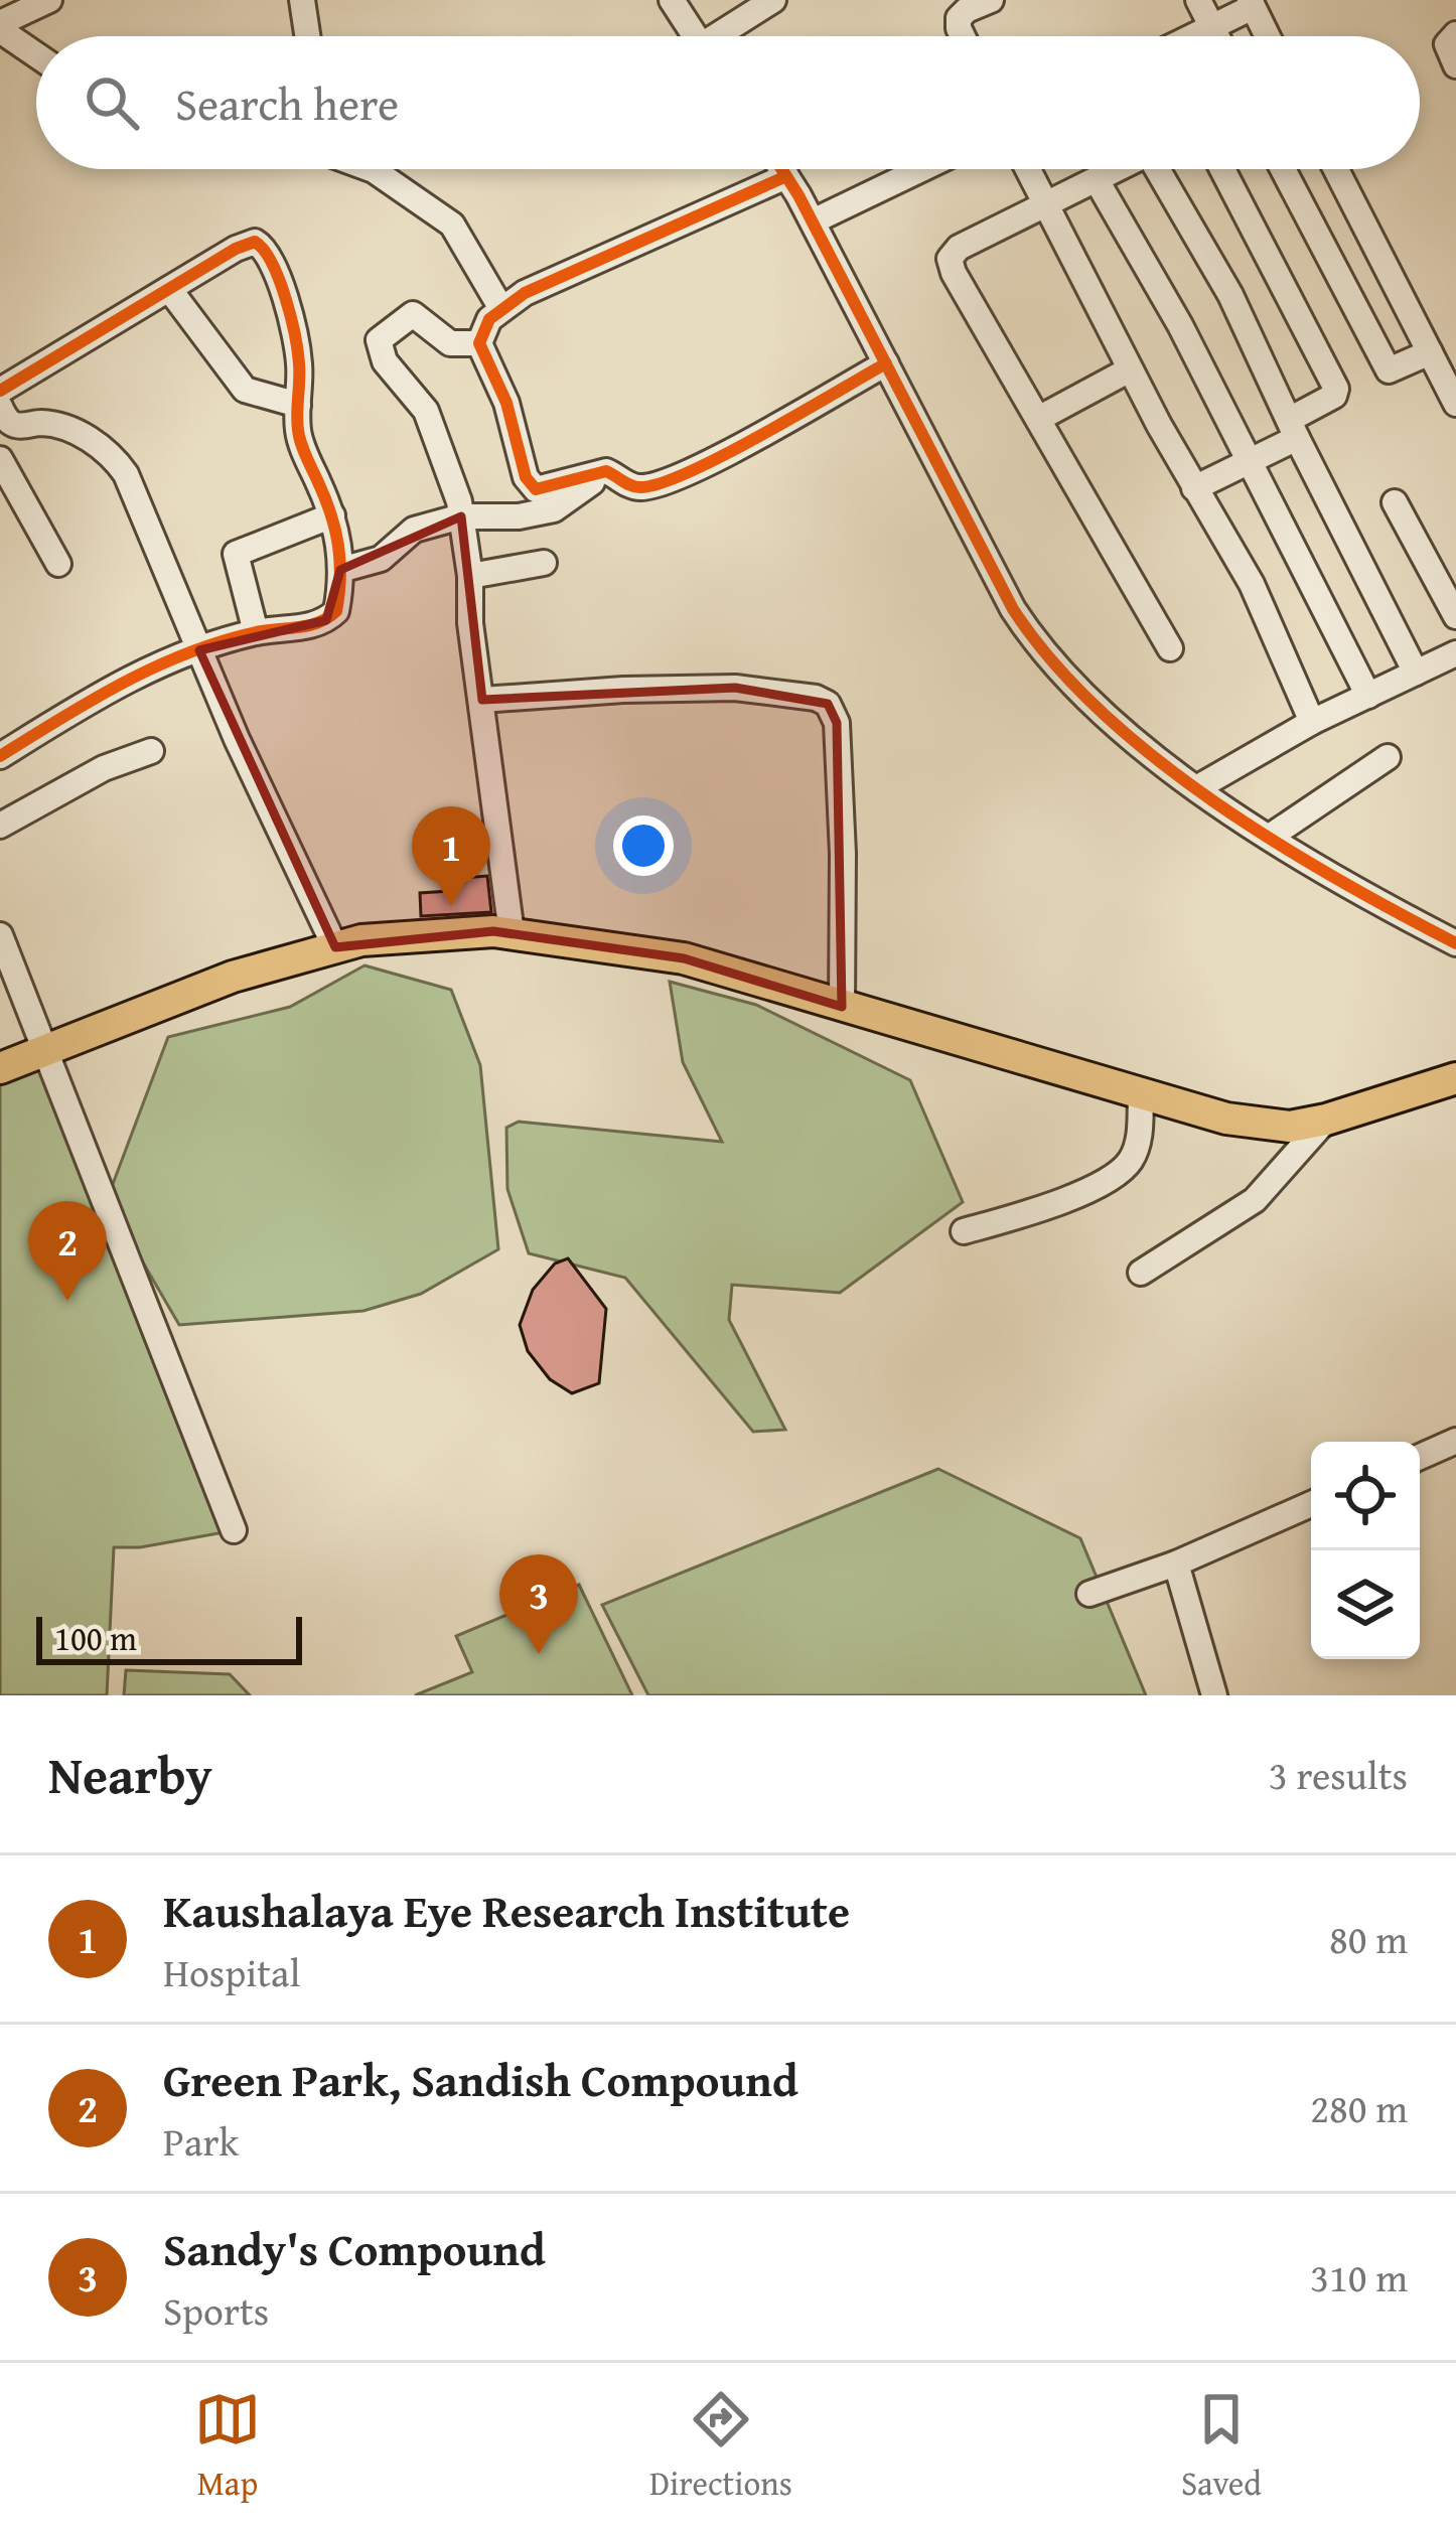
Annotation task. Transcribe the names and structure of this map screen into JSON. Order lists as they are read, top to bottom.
{
  "scale_bar": "100 m",
  "page": {
    "search": "Search here",
    "pins": ["1", "2", "3"],
    "scale": "100 m",
    "heading": ["Nearby", "3 results"],
    "list": [
      {
        "mark": "1",
        "name": "Kaushalaya Eye Research Institute",
        "note": "Hospital",
        "value": "80 m"
      },
      {
        "mark": "2",
        "name": "Green Park, Sandish Compound",
        "note": "Park",
        "value": "280 m"
      },
      {
        "mark": "3",
        "name": "Sandy's Compound",
        "note": "Sports",
        "value": "310 m"
      }
    ],
    "nav": ["Map", "Directions", "Saved"]
  }
}
